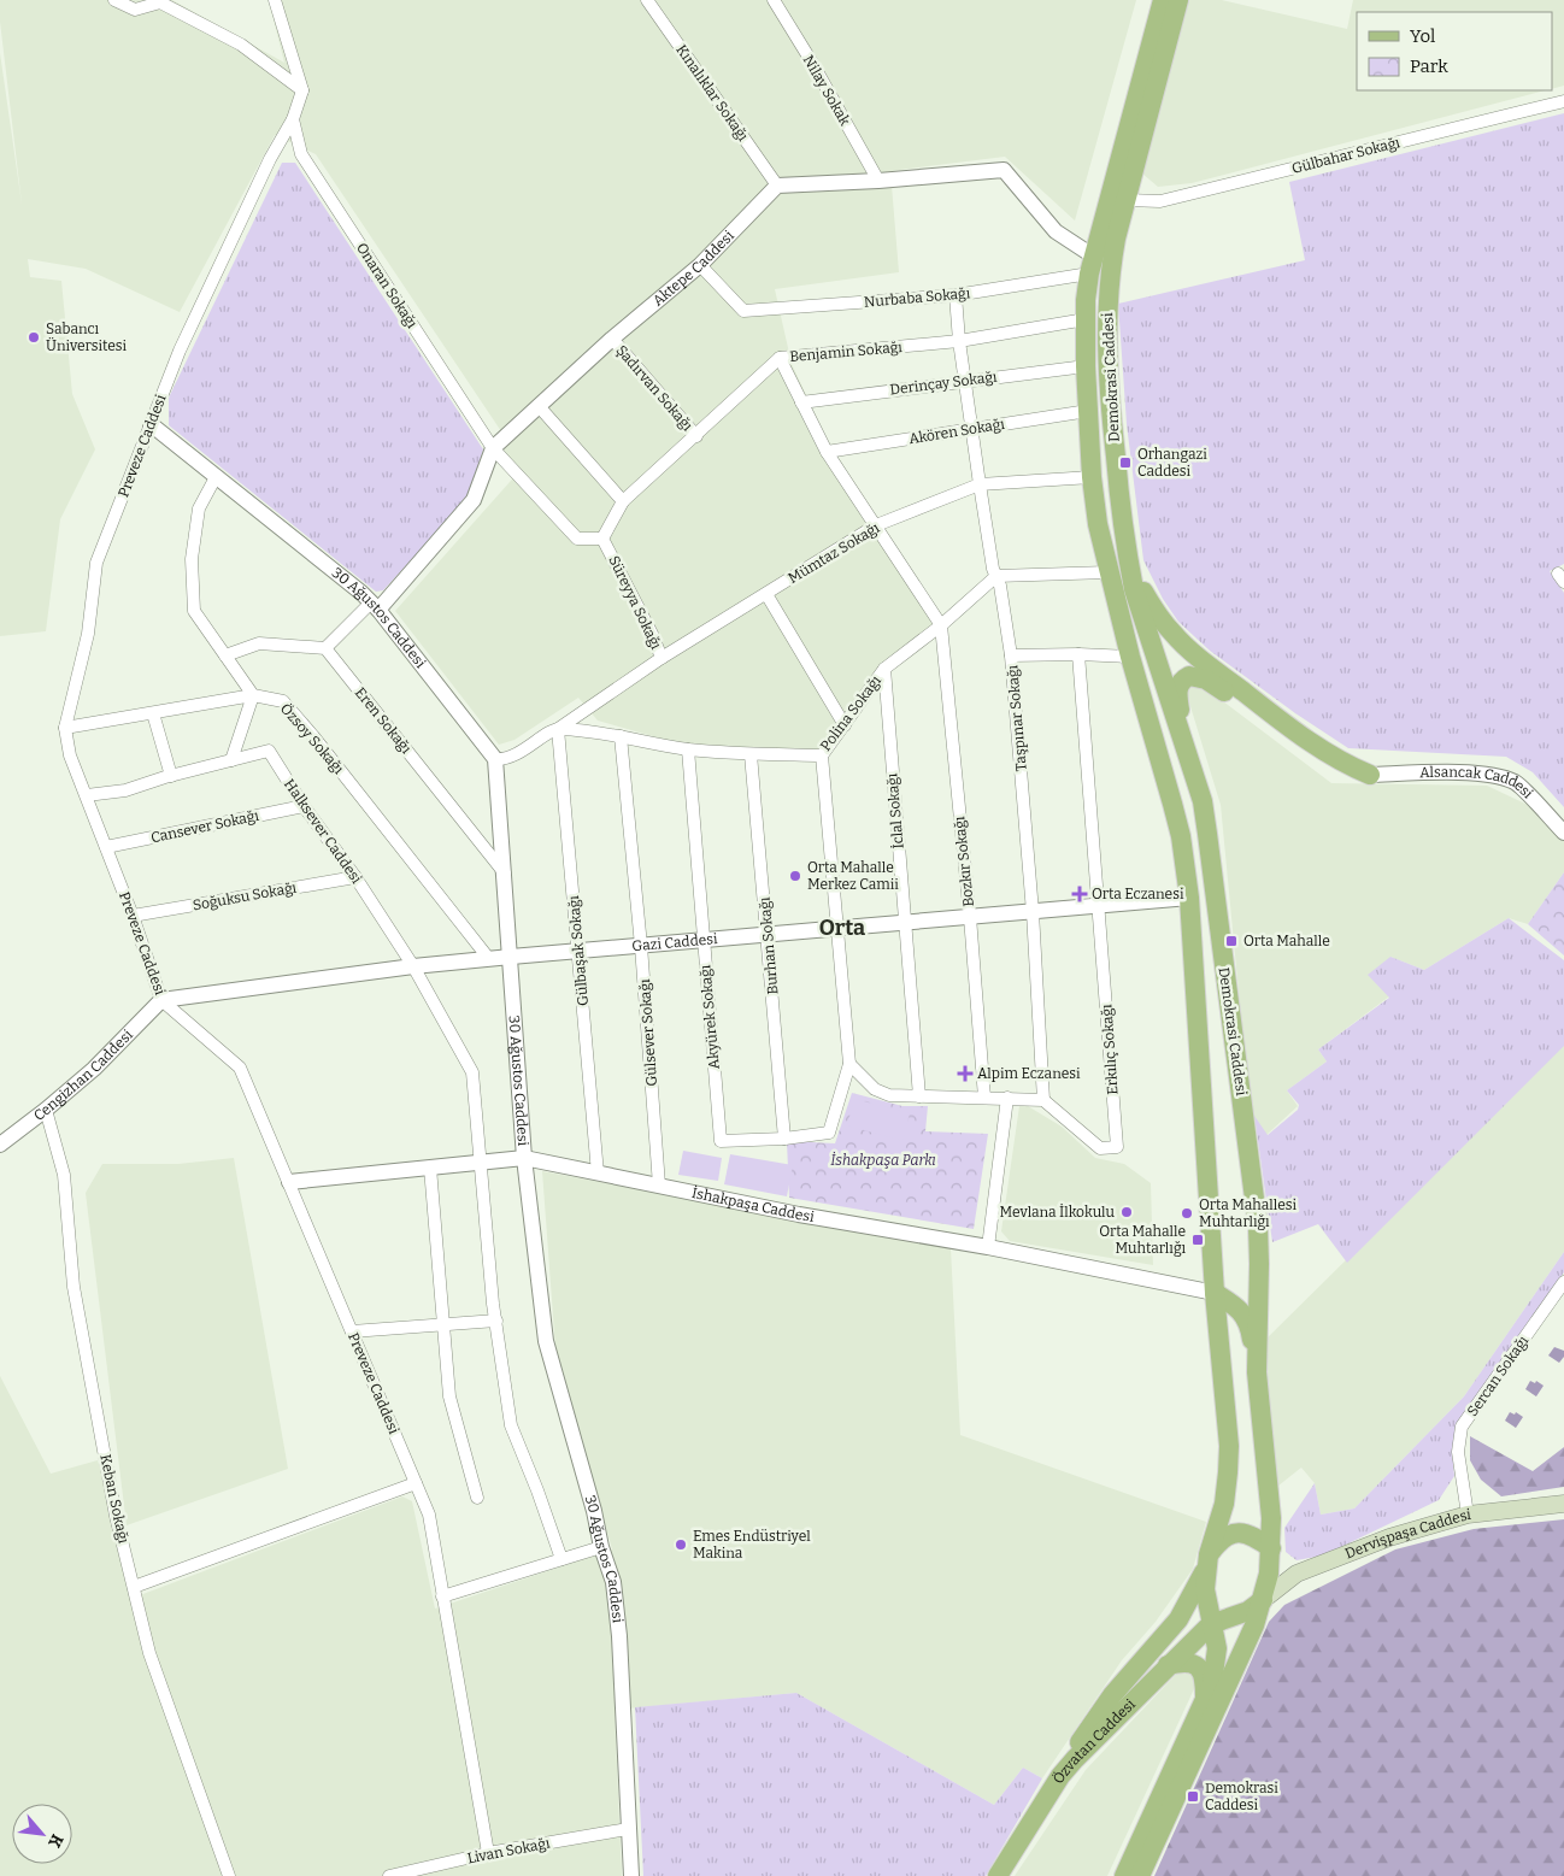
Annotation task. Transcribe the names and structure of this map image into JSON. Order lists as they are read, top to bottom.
{
  "streets": {
    "main road": ["Demokrasi Caddesi", "Dervişpaşa Caddesi", "Özvatan Caddesi"],
    "street": [
      "Nilay Sokak",
      "Kınalıklar Sokağı",
      "Gülbahar Sokağı",
      "Aktepe Caddesi",
      "Onaran Sokağı",
      "Nurbaba Sokağı",
      "Benjamin Sokağı",
      "Derinçay Sokağı",
      "Şadırvan Sokağı",
      "Akören Sokağı",
      "Preveze Caddesi",
      "Mümtaz Sokağı",
      "Süreyya Sokağı",
      "30 Ağustos Caddesi",
      "Polina Sokağı",
      "Taşpınar Sokağı",
      "Eren Sokağı",
      "Özsoy Sokağı",
      "Alsancak Caddesi",
      "İclal Sokağı",
      "Cansever Sokağı",
      "Halksever Caddesi",
      "Bozkır Sokağı",
      "Soğuksu Sokağı",
      "Gazi Caddesi",
      "Burhan Sokağı",
      "Gülbaşak Sokağı",
      "Akyürek Sokağı",
      "Gülsever Sokağı",
      "Erkılıç Sokağı",
      "Cengizhan Caddesi",
      "İshakpaşa Caddesi",
      "Sercan Sokağı",
      "Keban Sokağı",
      "Livan Sokağı"
    ]
  },
  "crossings": [
    ["Kınalıklar Sokağı", "Aktepe Caddesi"],
    ["Gülbahar Sokağı", "Demokrasi Caddesi"],
    ["Aktepe Caddesi", "Onaran Sokağı"],
    ["Aktepe Caddesi", "Nurbaba Sokağı"],
    ["Aktepe Caddesi", "Şadırvan Sokağı"],
    ["Aktepe Caddesi", "30 Ağustos Caddesi"],
    ["Onaran Sokağı", "Preveze Caddesi"],
    ["Onaran Sokağı", "Süreyya Sokağı"],
    ["Nurbaba Sokağı", "Demokrasi Caddesi"],
    ["Nurbaba Sokağı", "Taşpınar Sokağı"],
    ["Benjamin Sokağı", "Demokrasi Caddesi"],
    ["Benjamin Sokağı", "Şadırvan Sokağı"],
    ["Benjamin Sokağı", "Süreyya Sokağı"],
    ["Benjamin Sokağı", "Taşpınar Sokağı"],
    ["Demokrasi Caddesi", "Derinçay Sokağı"],
    ["Demokrasi Caddesi", "Akören Sokağı"],
    ["Demokrasi Caddesi", "Mümtaz Sokağı"],
    ["Demokrasi Caddesi", "Gazi Caddesi"],
    ["Demokrasi Caddesi", "İshakpaşa Caddesi"],
    ["Demokrasi Caddesi", "Dervişpaşa Caddesi"],
    ["Demokrasi Caddesi", "Özvatan Caddesi"],
    ["Derinçay Sokağı", "Taşpınar Sokağı"],
    ["Akören Sokağı", "Taşpınar Sokağı"],
    ["Preveze Caddesi", "30 Ağustos Caddesi"],
    ["Preveze Caddesi", "Cansever Sokağı"],
    ["Preveze Caddesi", "Halksever Caddesi"],
    ["Preveze Caddesi", "Soğuksu Sokağı"],
    ["Preveze Caddesi", "Gazi Caddesi"],
    ["Preveze Caddesi", "Cengizhan Caddesi"],
    ["Preveze Caddesi", "İshakpaşa Caddesi"],
    ["Preveze Caddesi", "Livan Sokağı"],
    ["Mümtaz Sokağı", "Süreyya Sokağı"],
    ["Mümtaz Sokağı", "Polina Sokağı"],
    ["Mümtaz Sokağı", "Taşpınar Sokağı"],
    ["Mümtaz Sokağı", "Gülbaşak Sokağı"],
    ["30 Ağustos Caddesi", "Eren Sokağı"],
    ["30 Ağustos Caddesi", "Gazi Caddesi"],
    ["30 Ağustos Caddesi", "İshakpaşa Caddesi"],
    ["30 Ağustos Caddesi", "Livan Sokağı"],
    ["Polina Sokağı", "Taşpınar Sokağı"],
    ["Polina Sokağı", "İclal Sokağı"],
    ["Polina Sokağı", "Bozkır Sokağı"],
    ["Polina Sokağı", "Burhan Sokağı"],
    ["Polina Sokağı", "Gülbaşak Sokağı"],
    ["Polina Sokağı", "Akyürek Sokağı"],
    ["Polina Sokağı", "Gülsever Sokağı"],
    ["Taşpınar Sokağı", "Gazi Caddesi"],
    ["Taşpınar Sokağı", "Erkılıç Sokağı"],
    ["Özsoy Sokağı", "Gazi Caddesi"],
    ["İclal Sokağı", "Gazi Caddesi"],
    ["Cansever Sokağı", "Halksever Caddesi"],
    ["Halksever Caddesi", "Soğuksu Sokağı"],
    ["Halksever Caddesi", "Gazi Caddesi"],
    ["Halksever Caddesi", "İshakpaşa Caddesi"],
    ["Bozkır Sokağı", "Gazi Caddesi"],
    ["Gazi Caddesi", "Burhan Sokağı"],
    ["Gazi Caddesi", "Gülbaşak Sokağı"],
    ["Gazi Caddesi", "Akyürek Sokağı"],
    ["Gazi Caddesi", "Gülsever Sokağı"],
    ["Gazi Caddesi", "Erkılıç Sokağı"],
    ["Gazi Caddesi", "Cengizhan Caddesi"],
    ["Burhan Sokağı", "Akyürek Sokağı"],
    ["Gülbaşak Sokağı", "İshakpaşa Caddesi"],
    ["Gülsever Sokağı", "İshakpaşa Caddesi"],
    ["Cengizhan Caddesi", "Keban Sokağı"],
    ["Sercan Sokağı", "Dervişpaşa Caddesi"]
  ],
  "districts": ["Orta"],
  "parks": ["İshakpaşa Parkı"],
  "places": {
    "other": [
      "Sabancı Üniversitesi",
      "Orta Mahalle Merkez Camii",
      "Mevlana İlkokulu",
      "Orta Mahallesi Muhtarlığı",
      "Emes Endüstriyel Makina"
    ],
    "transit": [
      "Orhangazi Caddesi",
      "Orta Mahalle",
      "Orta Mahalle Muhtarlığı",
      "Demokrasi Caddesi"
    ],
    "health": ["Orta Eczanesi", "Alpim Eczanesi"]
  },
  "legend": ["Yol", "Park"],
  "north": "bottom right"
}
